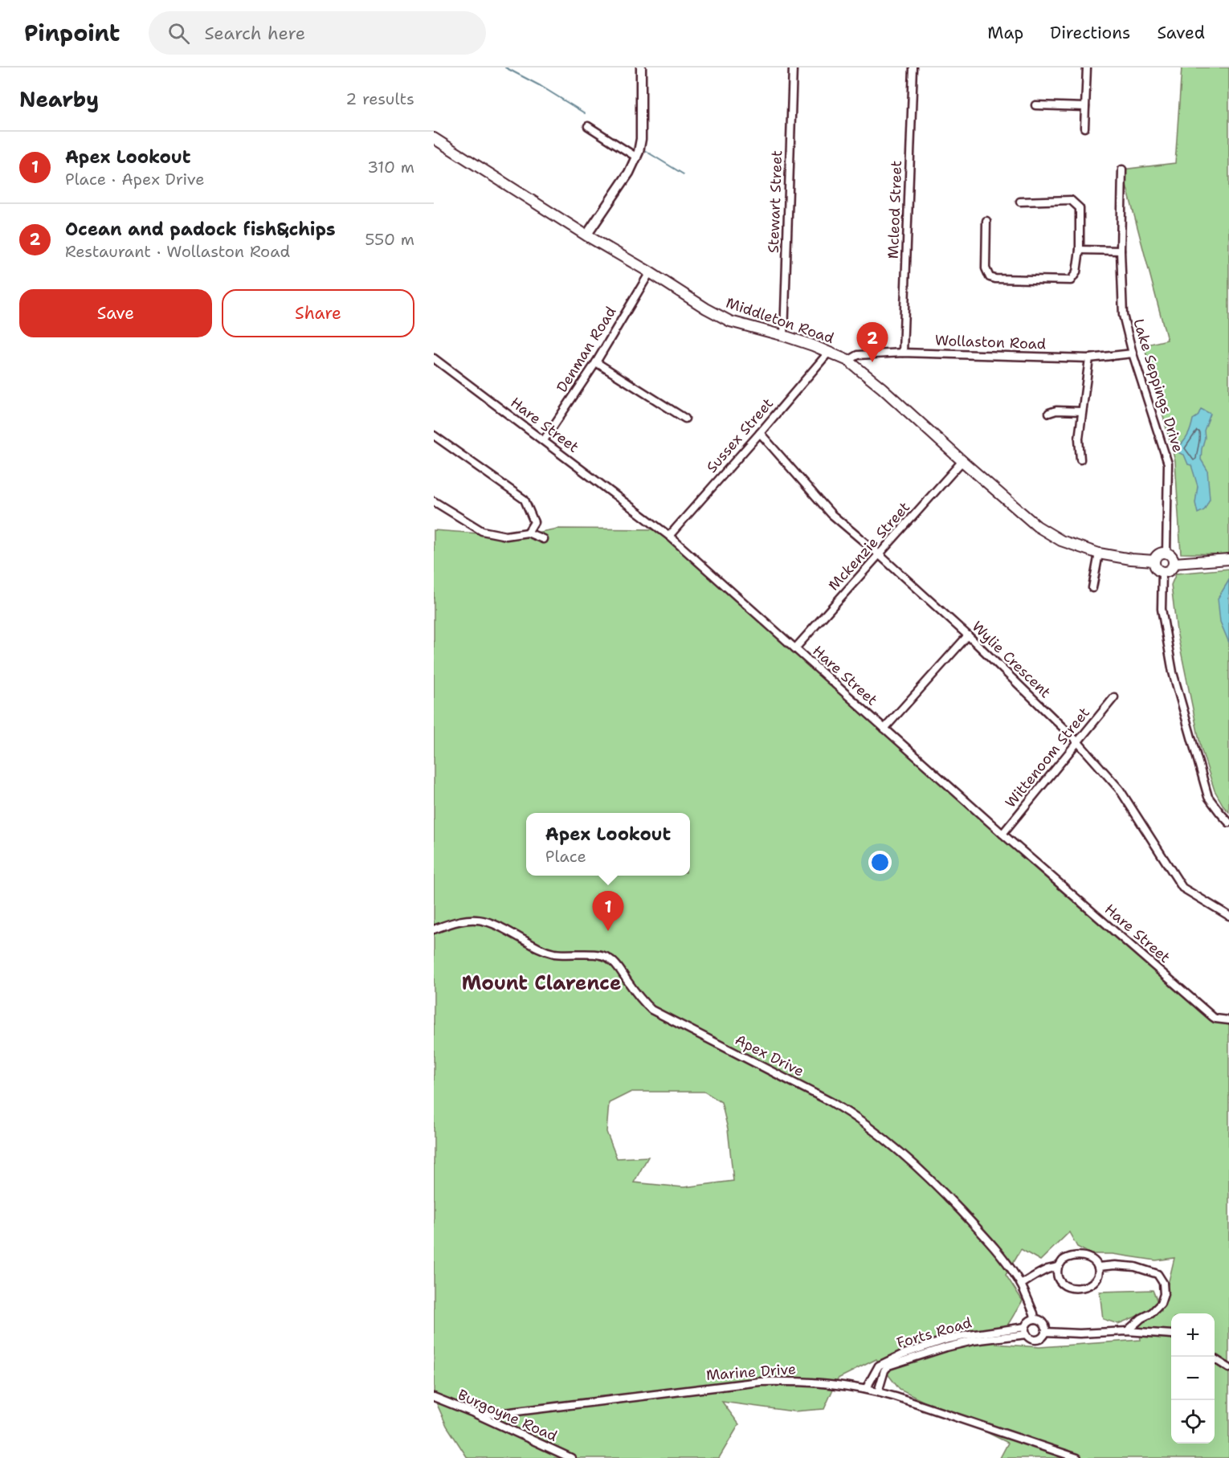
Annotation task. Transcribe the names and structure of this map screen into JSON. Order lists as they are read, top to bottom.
{
  "streets": {
    "main road": ["Middleton Road"],
    "street": [
      "Stewart Street",
      "Mcleod Street",
      "Wollaston Road",
      "Denman Road",
      "Lake Seppings Drive",
      "Hare Street",
      "Sussex Street",
      "Mckenzie Street",
      "Wylie Crescent",
      "Wittenoom Street",
      "Apex Drive",
      "Forts Road",
      "Marine Drive",
      "Burgoyne Road"
    ]
  },
  "crossings": [
    ["Stewart Street", "Middleton Road"],
    ["Mcleod Street", "Wollaston Road"],
    ["Middleton Road", "Wollaston Road"],
    ["Middleton Road", "Denman Road"],
    ["Middleton Road", "Lake Seppings Drive"],
    ["Middleton Road", "Sussex Street"],
    ["Middleton Road", "Mckenzie Street"],
    ["Wollaston Road", "Lake Seppings Drive"],
    ["Denman Road", "Hare Street"],
    ["Hare Street", "Sussex Street"],
    ["Hare Street", "Mckenzie Street"],
    ["Hare Street", "Wittenoom Street"],
    ["Sussex Street", "Wylie Crescent"],
    ["Mckenzie Street", "Wylie Crescent"],
    ["Wylie Crescent", "Wittenoom Street"],
    ["Apex Drive", "Forts Road"],
    ["Forts Road", "Marine Drive"],
    ["Marine Drive", "Burgoyne Road"]
  ],
  "districts": ["Mount Clarence"],
  "page": {
    "header": "Pinpoint",
    "search": "Search here",
    "nav": ["Map", "Directions", "Saved"],
    "heading": ["Nearby", "2 results"],
    "list": [
      {
        "mark": "1",
        "name": "Apex Lookout",
        "note": "Place · Apex Drive",
        "value": "310 m"
      },
      {
        "mark": "2",
        "name": "Ocean and padock fish&chips",
        "note": "Restaurant · Wollaston Road",
        "value": "550 m"
      }
    ],
    "buttons": ["Save", "Share"],
    "pins": ["2", "1"],
    "popup": ["Apex Lookout", "Place"],
    "map_buttons": ["+", "−"]
  }
}
